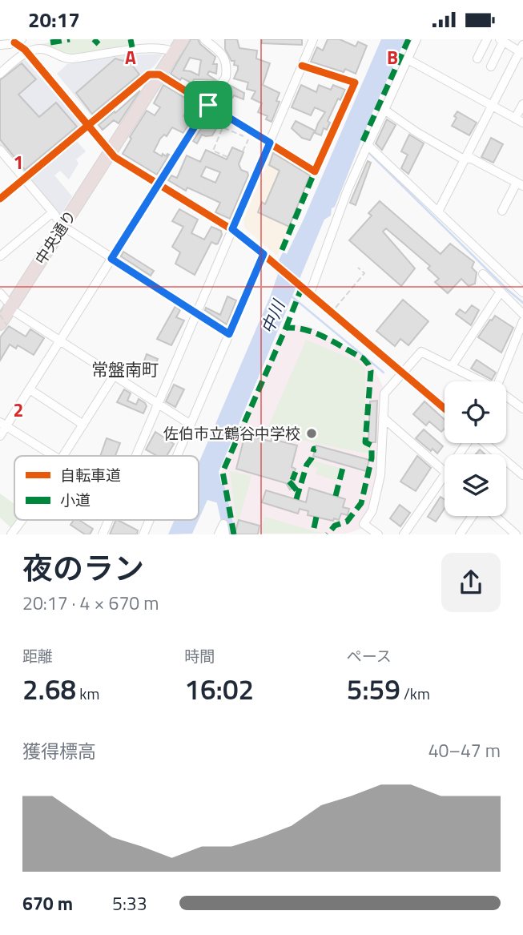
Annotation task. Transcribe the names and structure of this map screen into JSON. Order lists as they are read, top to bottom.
{
  "streets": {
    "highway": ["中央通り"]
  },
  "districts": ["常盤南町"],
  "water": ["中川"],
  "places": ["佐伯市立鶴谷中学校"],
  "legend": ["自転車道", "小道"],
  "page": {
    "status": "20:17",
    "heading": ["夜のラン", "20:17 · 4 × 670 m"],
    "stats": [
      ["距離", "2.68 km"],
      ["時間", "16:02"],
      ["ペース", "5:59 /km"]
    ],
    "chart": ["獲得標高", "40–47 m"],
    "list": [
      {
        "name": "670 m",
        "note": "5:33"
      }
    ]
  },
  "grid": {
    "columns": ["A", "B"],
    "rows": ["1", "2"]
  }
}
